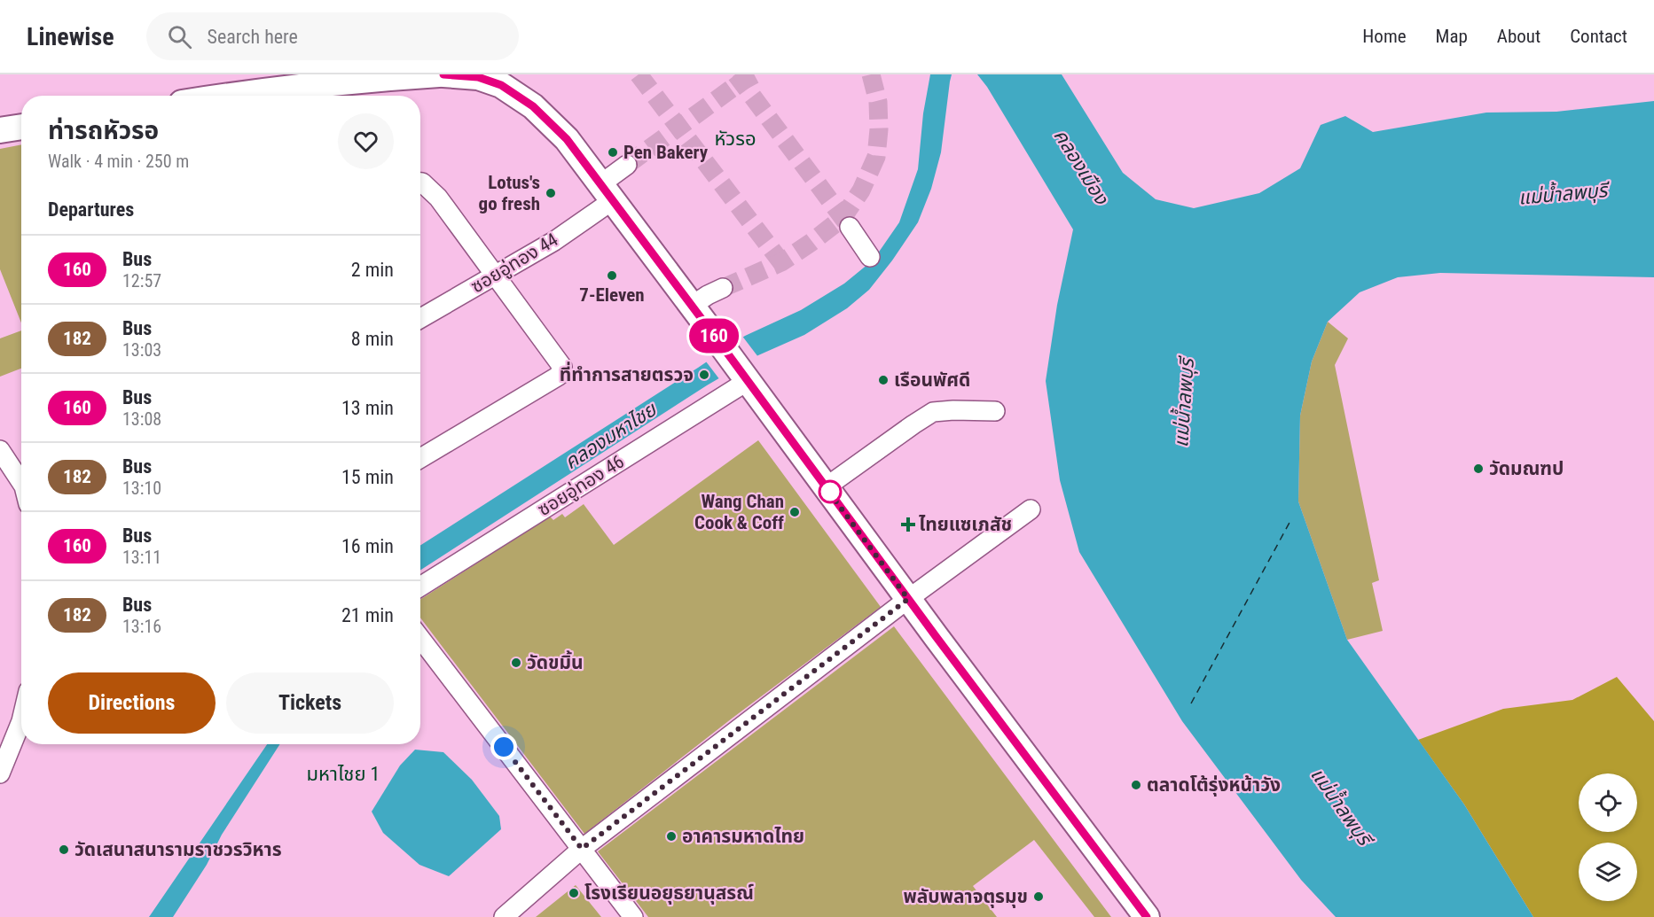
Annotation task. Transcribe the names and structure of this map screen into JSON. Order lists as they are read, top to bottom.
{
  "streets": {
    "street": ["ซอยอู่ทอง 44", "ซอยอู่ทอง 46"]
  },
  "districts": ["หัวรอ", "มหาไชย 1"],
  "water": ["คลองเมือง", "แม่น้ำลพบุรี", "คลองมหาไชย"],
  "places": {
    "other": [
      "Pen Bakery",
      "Lotus's go fresh",
      "7-Eleven",
      "ที่ทำการสายตรวจ",
      "เรือนพัศดี",
      "วัดมณฑป",
      "Wang Chan Cook & Coff",
      "วัดขมิ้น",
      "ตลาดโต้รุ่งหน้าวัง",
      "อาคารมหาดไทย",
      "วัดเสนาสนารามราชวรวิหาร",
      "โรงเรียนอยุธยานุสรณ์",
      "พลับพลาจตุรมุข"
    ],
    "health": ["ไทยแซเภสัช"]
  },
  "lines": ["bus line 160"],
  "page": {
    "header": "Linewise",
    "search": "Search here",
    "nav": [
      "Home",
      "Map",
      "About",
      "Contact"
    ],
    "on_map": "160",
    "heading": [
      ["ท่ารถหัวรอ", "Walk · 4 min · 250 m"],
      "Departures"
    ],
    "list": [
      {
        "mark": "160",
        "name": "Bus",
        "note": "12:57",
        "value": "2 min"
      },
      {
        "mark": "182",
        "name": "Bus",
        "note": "13:03",
        "value": "8 min"
      },
      {
        "mark": "160",
        "name": "Bus",
        "note": "13:08",
        "value": "13 min"
      },
      {
        "mark": "182",
        "name": "Bus",
        "note": "13:10",
        "value": "15 min"
      },
      {
        "mark": "160",
        "name": "Bus",
        "note": "13:11",
        "value": "16 min"
      },
      {
        "mark": "182",
        "name": "Bus",
        "note": "13:16",
        "value": "21 min"
      }
    ],
    "buttons": ["Directions", "Tickets"]
  }
}
